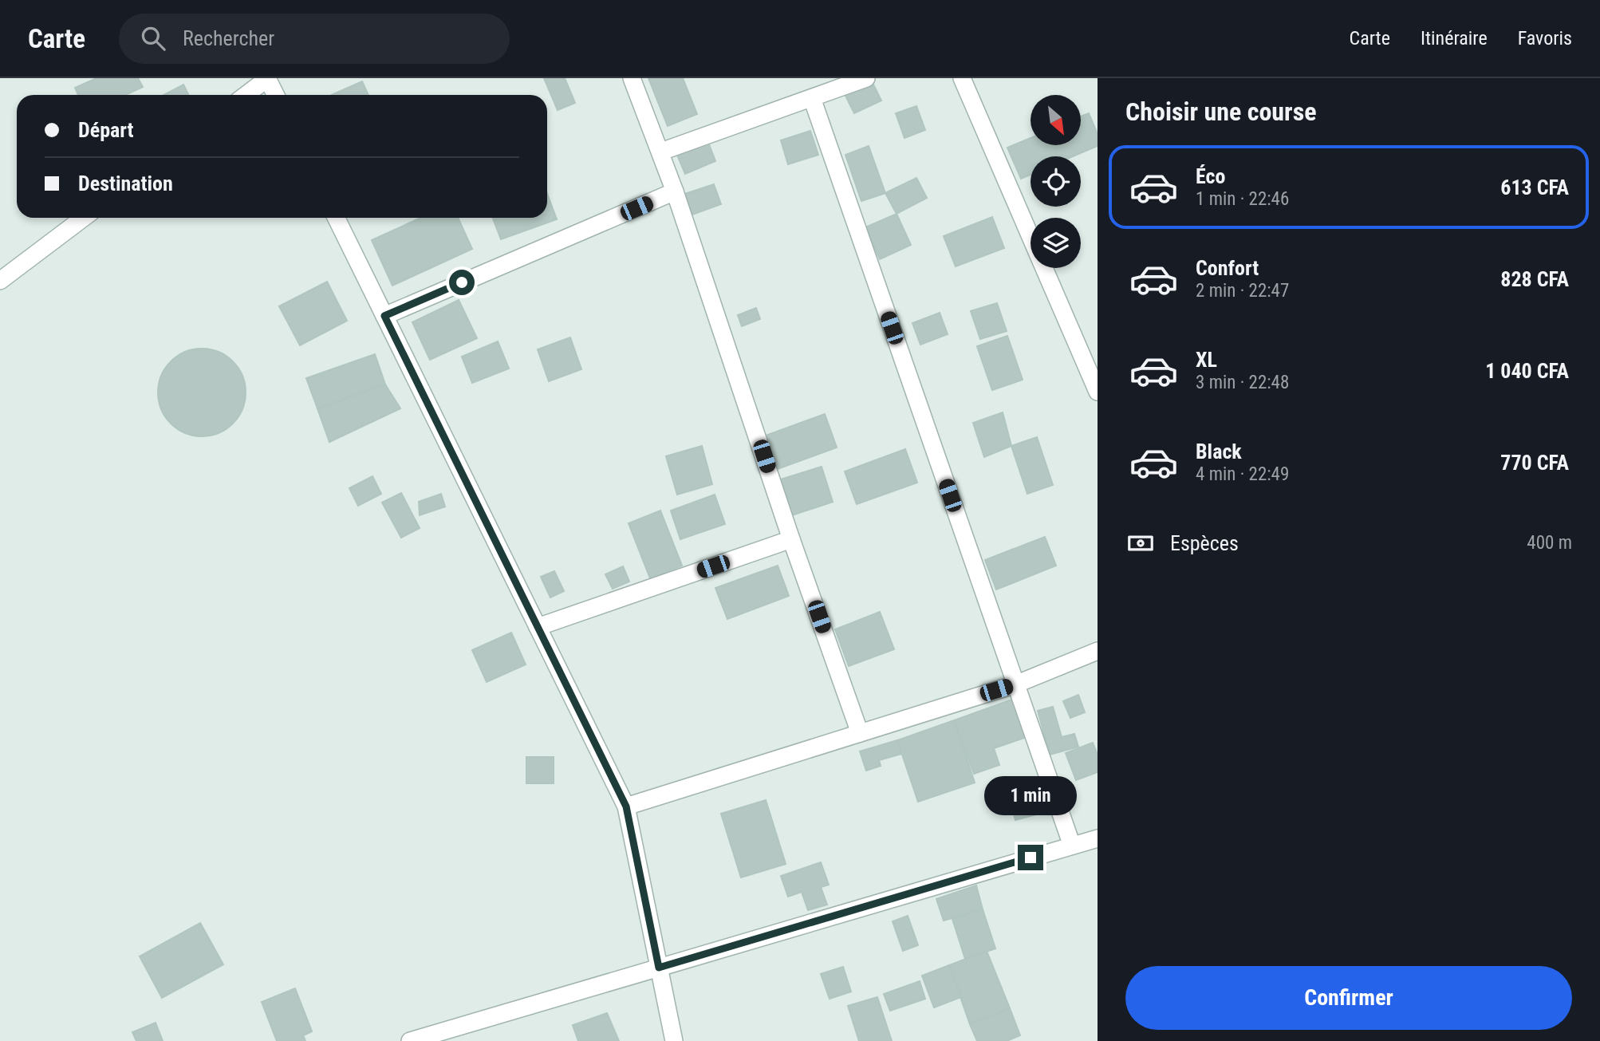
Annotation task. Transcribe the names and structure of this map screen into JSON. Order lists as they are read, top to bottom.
{
  "north": "bottom right",
  "page": {
    "header": "Carte",
    "search": "Rechercher",
    "nav": ["Carte", "Itinéraire", "Favoris"],
    "heading": "Choisir une course",
    "banner": ["Départ", "Destination"],
    "list": [
      {
        "name": "Éco",
        "note": "1 min · 22:46",
        "value": "613 CFA"
      },
      {
        "name": "Confort",
        "note": "2 min · 22:47",
        "value": "828 CFA"
      },
      {
        "name": "XL",
        "note": "3 min · 22:48",
        "value": "1 040 CFA"
      },
      {
        "name": "Black",
        "note": "4 min · 22:49",
        "value": "770 CFA"
      }
    ],
    "pay": ["Espèces", "400 m"],
    "bubble": "1 min",
    "buttons": "Confirmer"
  }
}
